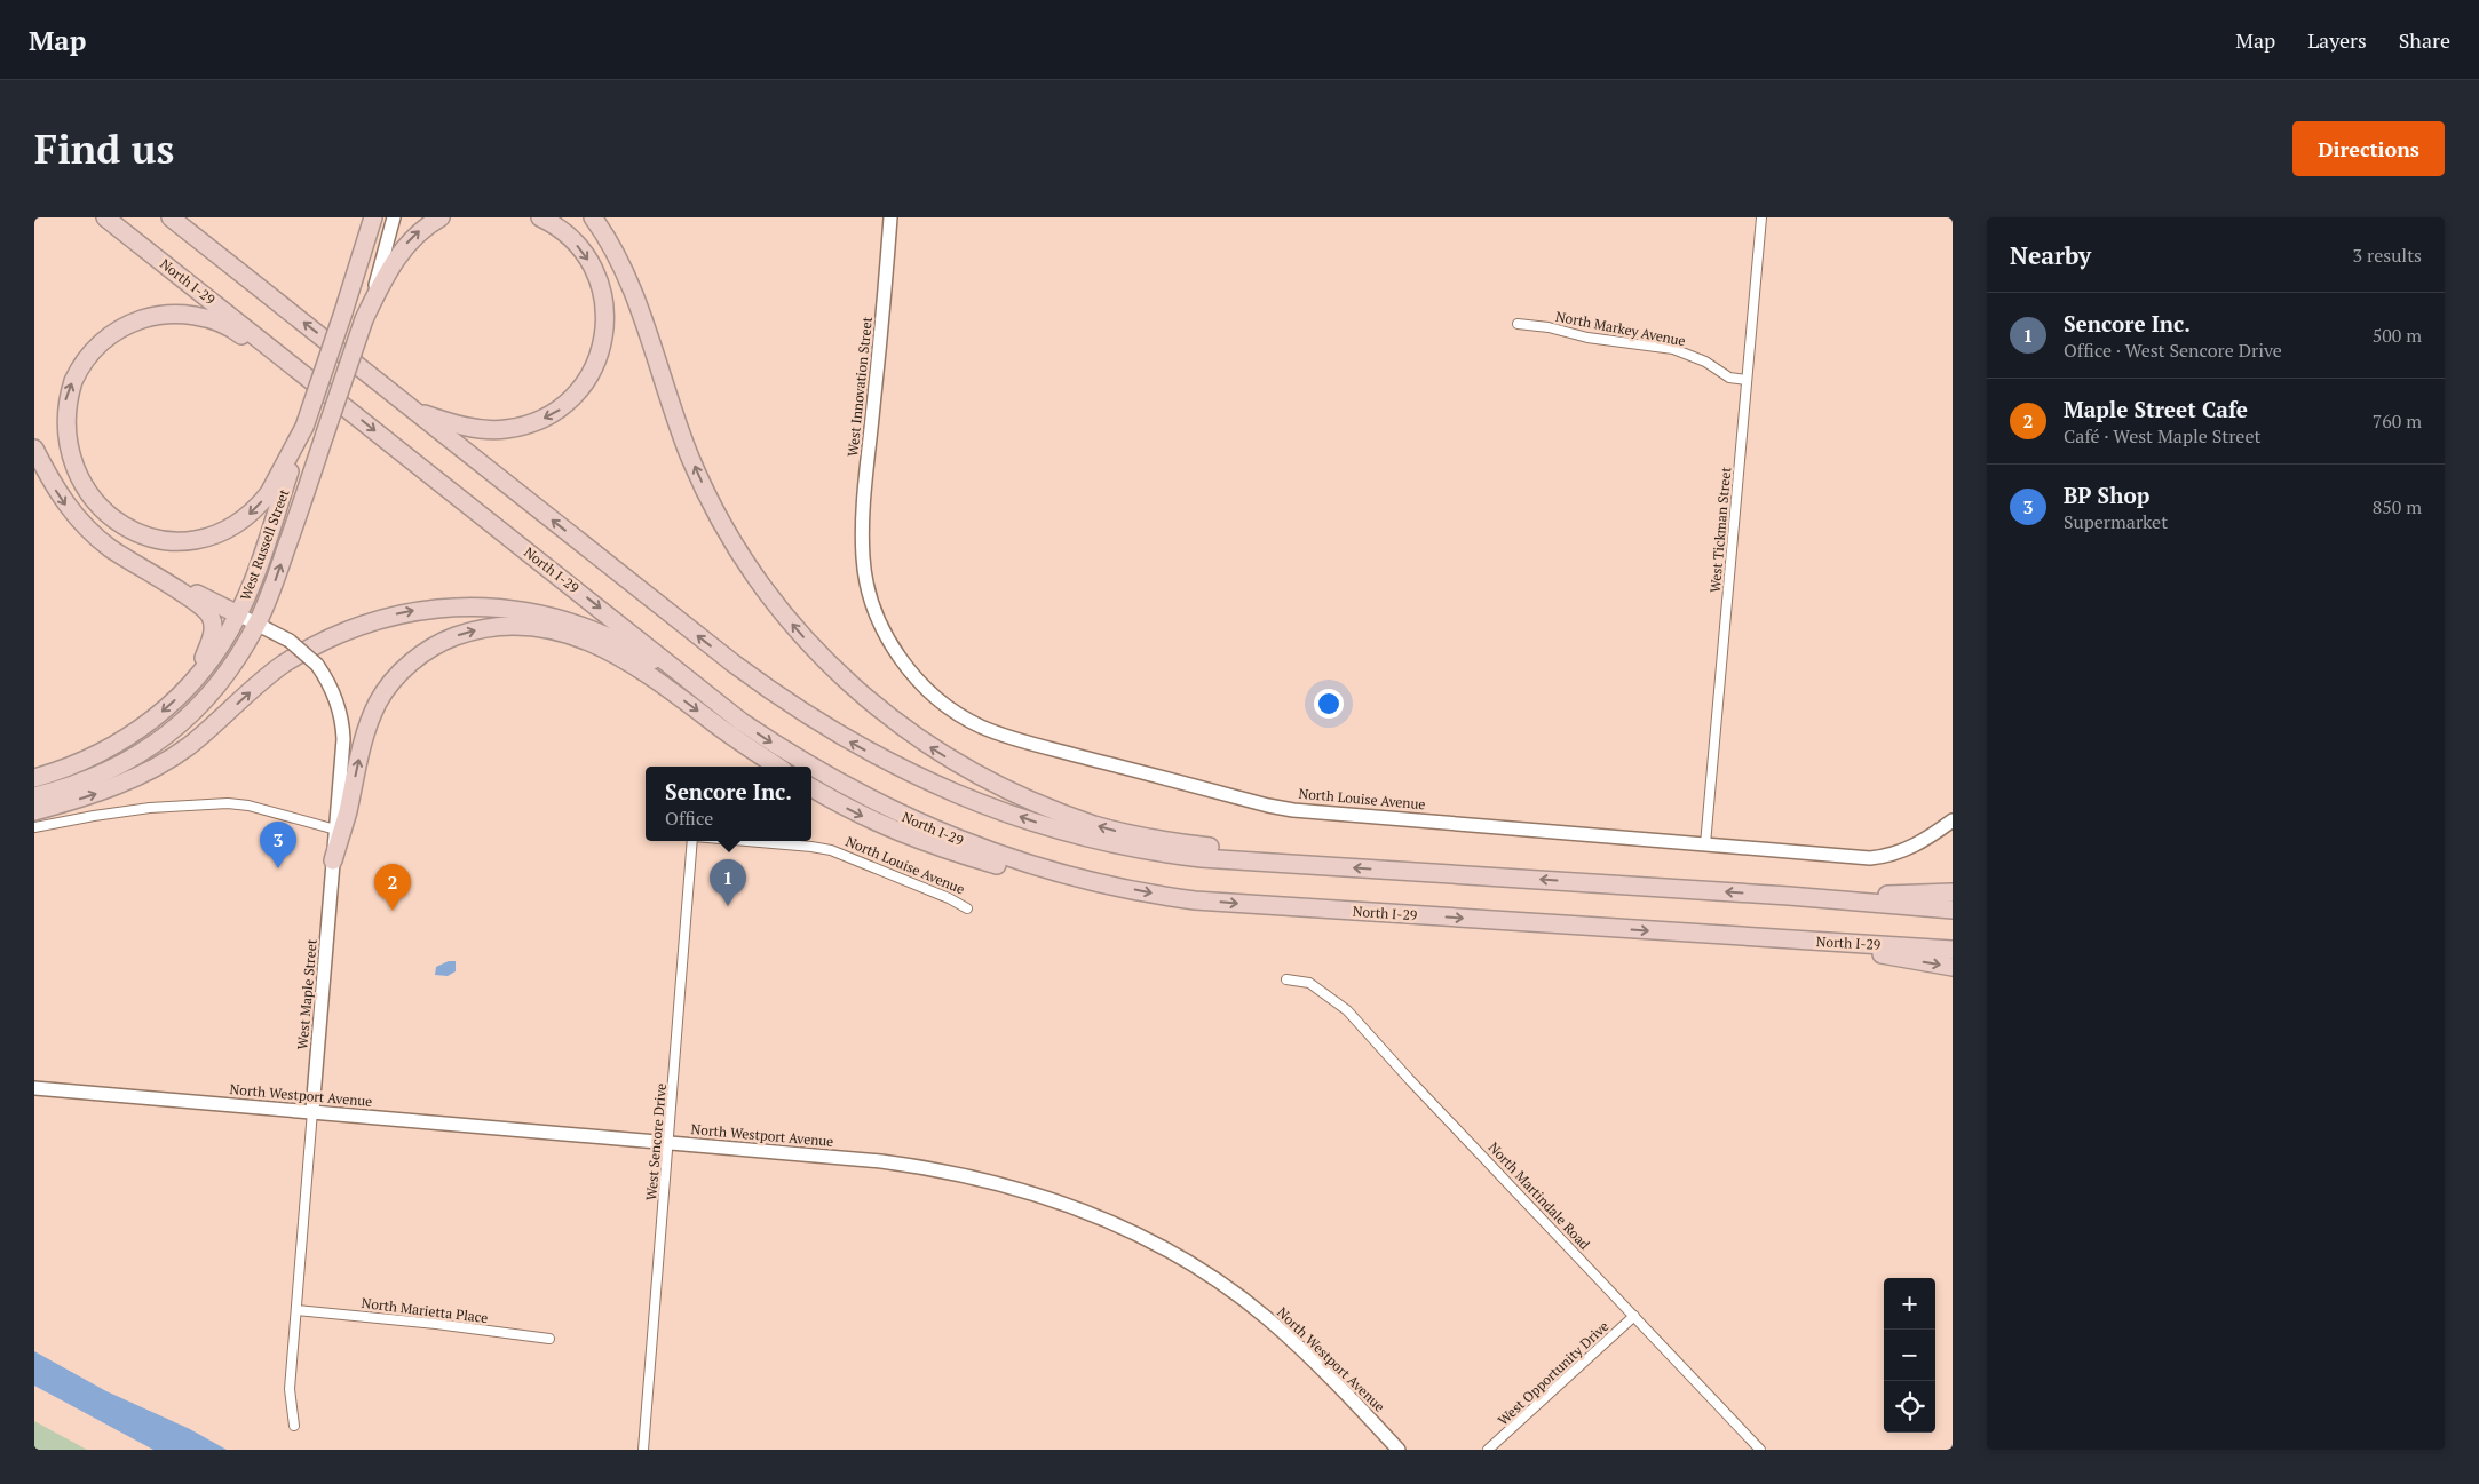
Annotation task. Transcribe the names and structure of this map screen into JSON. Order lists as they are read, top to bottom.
{
  "streets": {
    "highway": ["North I-29", "West Russell Street"],
    "street": [
      "North Markey Avenue",
      "West Innovation Street",
      "West Tickman Street",
      "North Louise Avenue",
      "West Maple Street",
      "North Westport Avenue",
      "West Sencore Drive",
      "North Martindale Road",
      "North Marietta Place",
      "West Opportunity Drive"
    ]
  },
  "crossings": [
    ["North Markey Avenue", "West Tickman Street"],
    ["West Innovation Street", "North Louise Avenue"],
    ["West Tickman Street", "North Louise Avenue"],
    ["West Maple Street", "North Westport Avenue"],
    ["West Maple Street", "North Marietta Place"],
    ["North Westport Avenue", "West Sencore Drive"],
    ["North Martindale Road", "West Opportunity Drive"]
  ],
  "page": {
    "header": "Map",
    "nav": ["Map", "Layers", "Share"],
    "buttons": "Directions",
    "title": "Find us",
    "heading": ["Nearby", "3 results"],
    "list": [
      {
        "mark": "1",
        "name": "Sencore Inc.",
        "note": "Office · West Sencore Drive",
        "value": "500 m"
      },
      {
        "mark": "2",
        "name": "Maple Street Cafe",
        "note": "Café · West Maple Street",
        "value": "760 m"
      },
      {
        "mark": "3",
        "name": "BP Shop",
        "note": "Supermarket",
        "value": "850 m"
      }
    ],
    "popup": ["Sencore Inc.", "Office"],
    "pins": ["3", "1", "2"],
    "map_buttons": ["+", "−"]
  }
}
